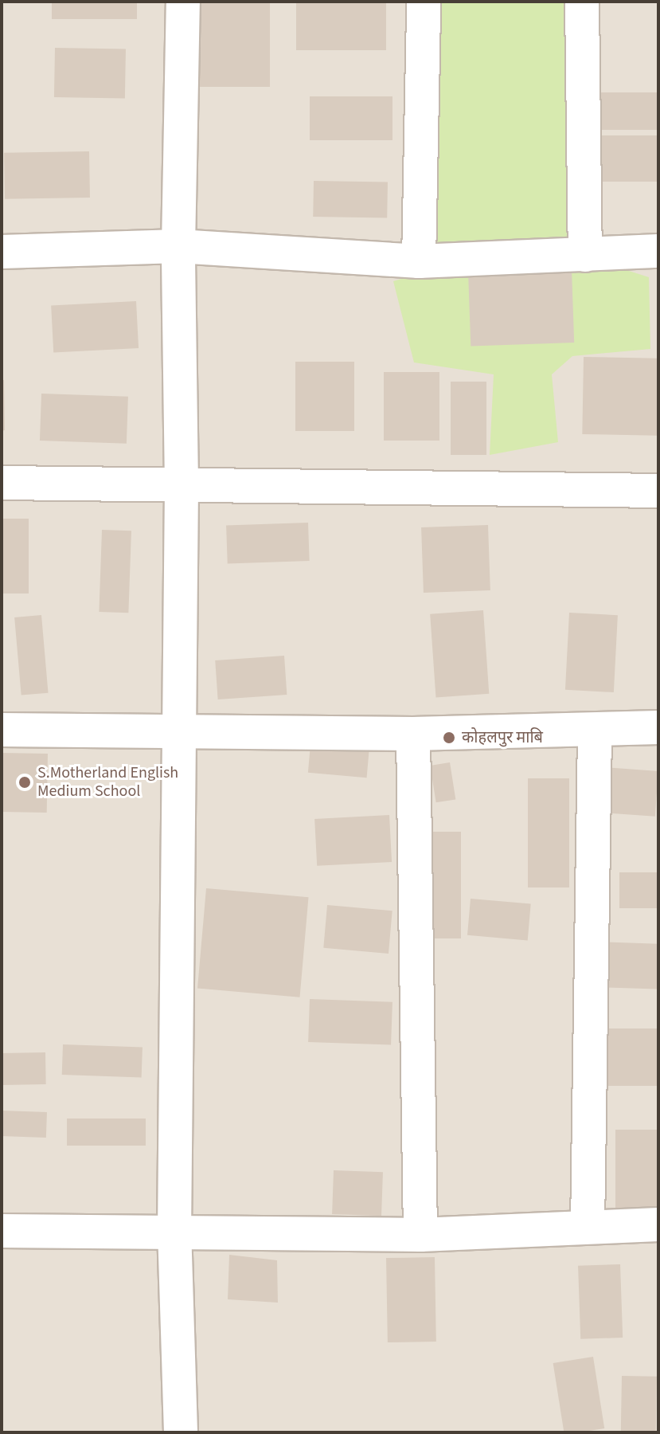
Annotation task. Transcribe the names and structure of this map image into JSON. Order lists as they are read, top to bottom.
{
  "places": ["कोहलपुर माबि", "S.Motherland English Medium School"]
}
